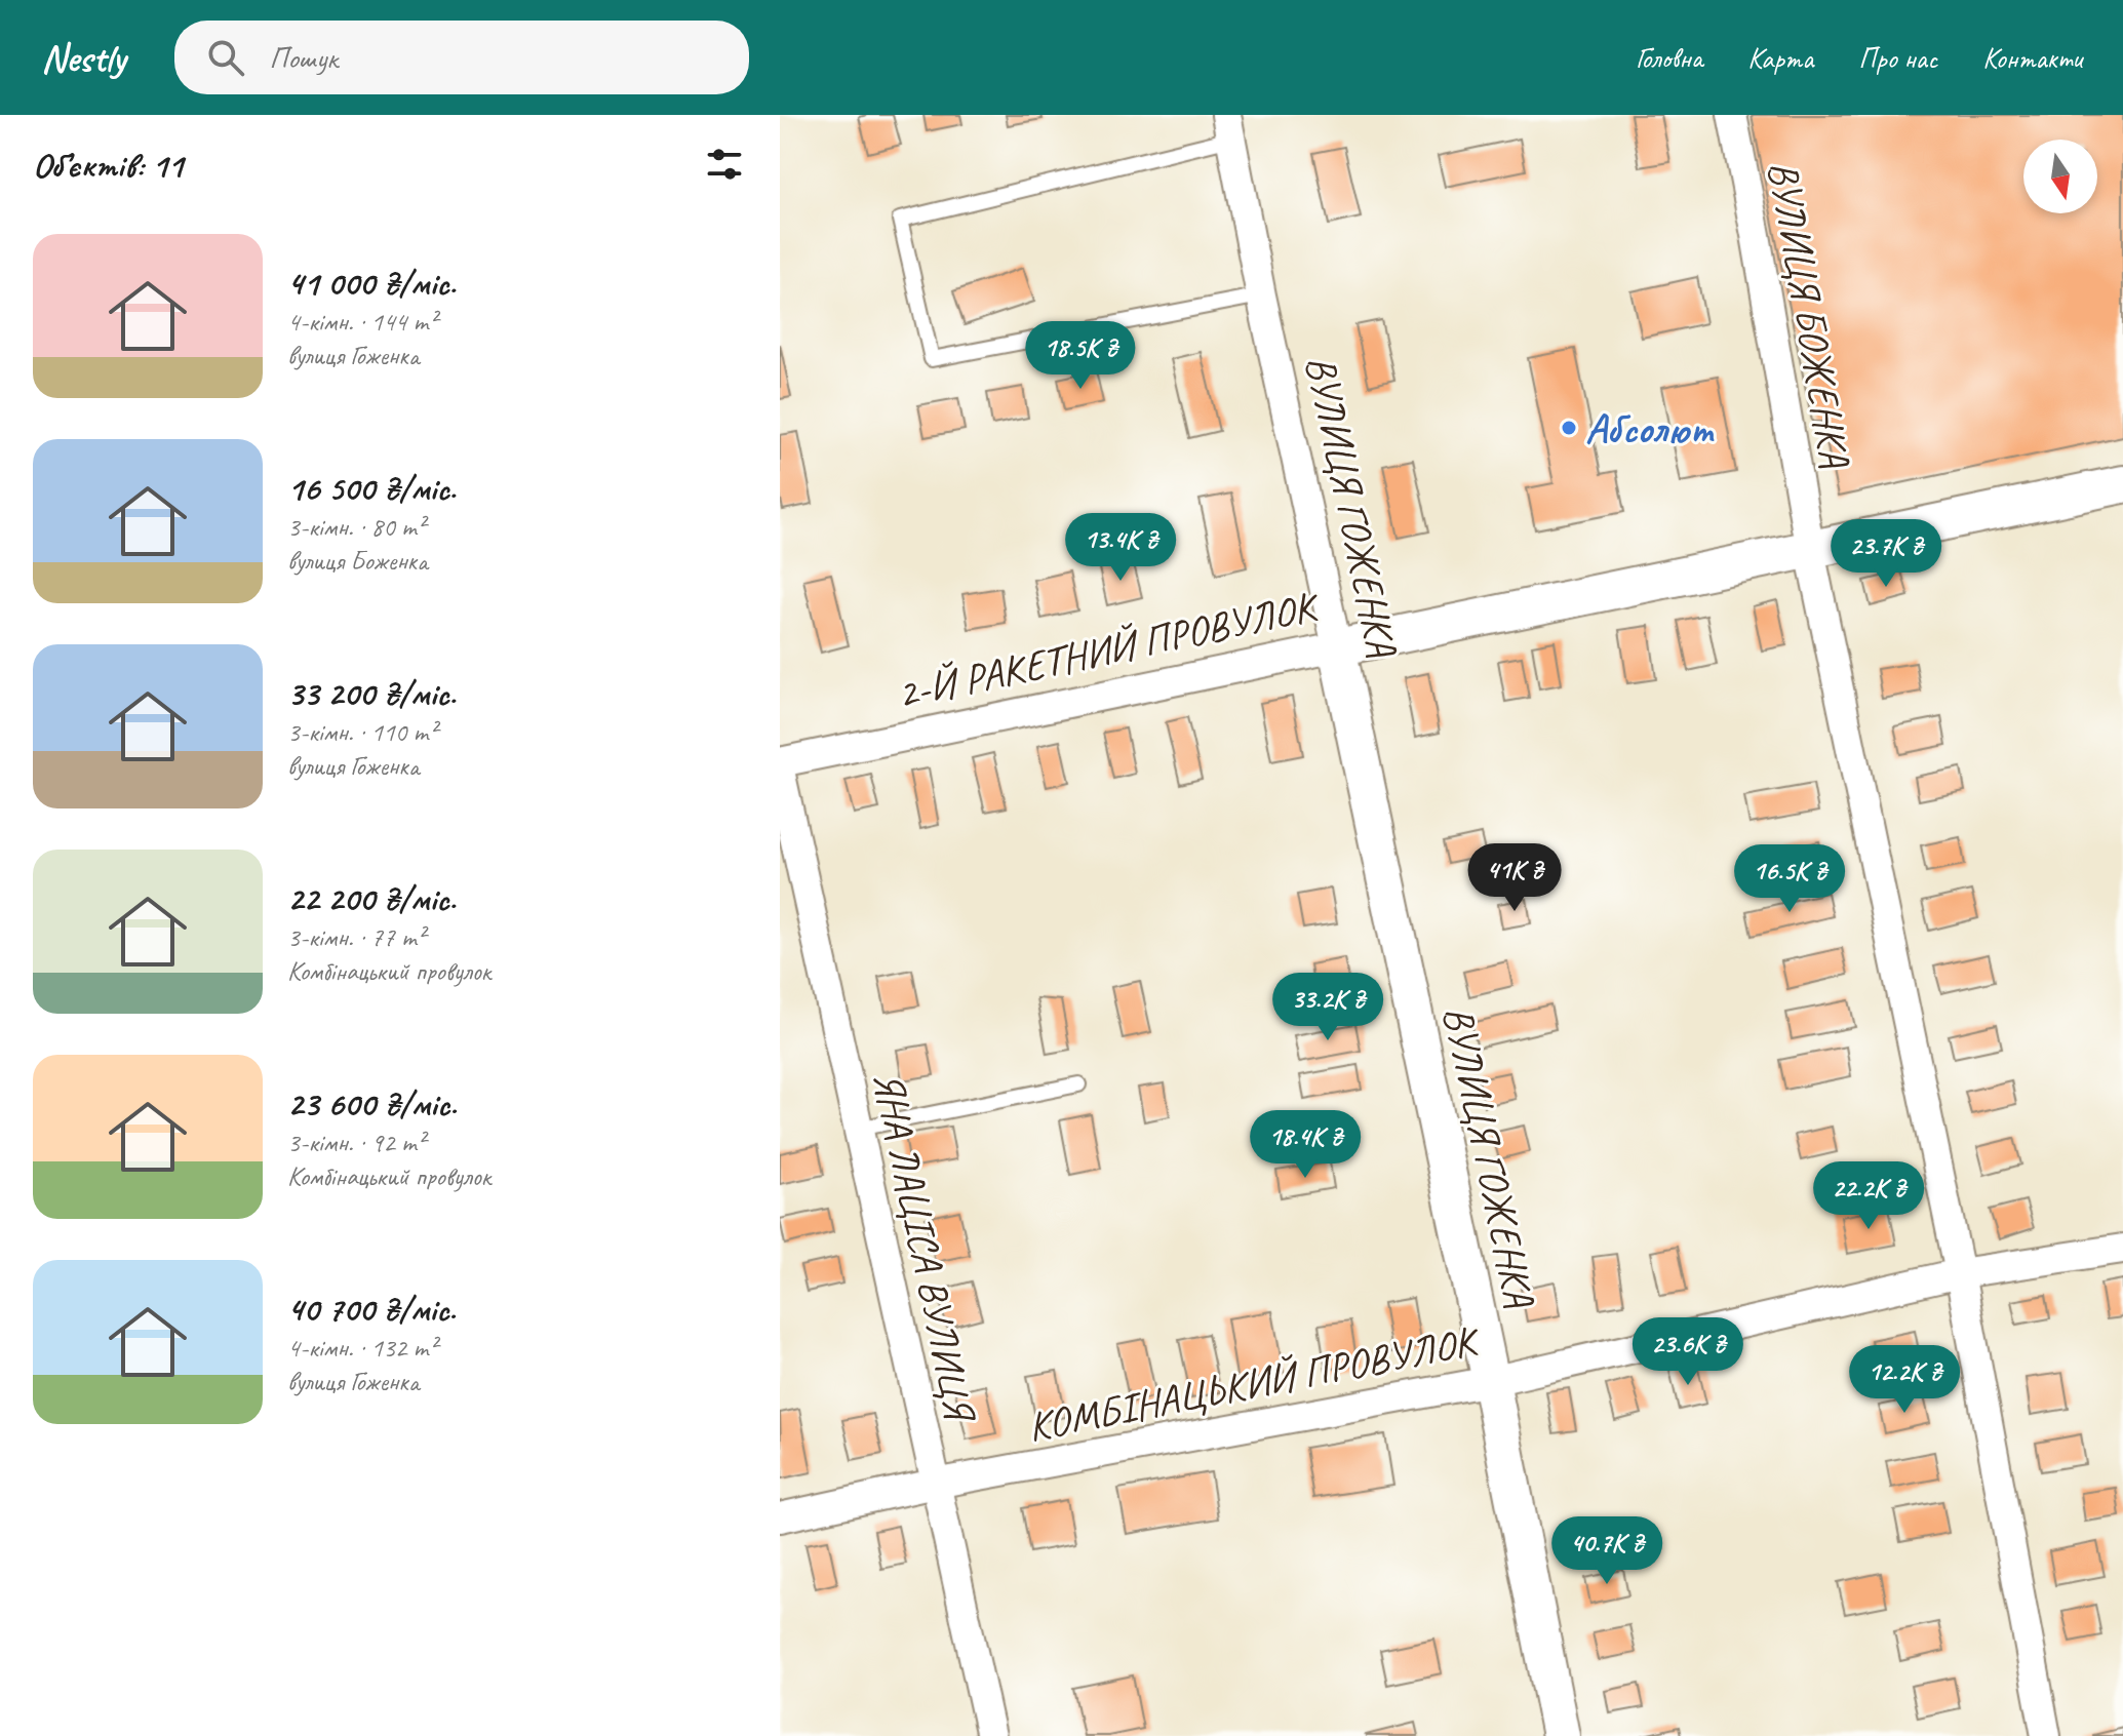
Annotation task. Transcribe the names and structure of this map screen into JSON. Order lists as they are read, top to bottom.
{
  "streets": {
    "street": [
      "ВУЛИЦЯ БОЖЕНКА",
      "ВУЛИЦЯ ГОЖЕНКА",
      "2-Й РАКЕТНИЙ ПРОВУЛОК",
      "ЯНА ЛАЦІСА ВУЛИЦЯ",
      "КОМБІНАЦЬКИЙ ПРОВУЛОК"
    ]
  },
  "crossings": [
    ["ВУЛИЦЯ БОЖЕНКА", "2-Й РАКЕТНИЙ ПРОВУЛОК"],
    ["ВУЛИЦЯ БОЖЕНКА", "КОМБІНАЦЬКИЙ ПРОВУЛОК"],
    ["ВУЛИЦЯ ГОЖЕНКА", "2-Й РАКЕТНИЙ ПРОВУЛОК"],
    ["ВУЛИЦЯ ГОЖЕНКА", "КОМБІНАЦЬКИЙ ПРОВУЛОК"],
    ["ЯНА ЛАЦІСА ВУЛИЦЯ", "КОМБІНАЦЬКИЙ ПРОВУЛОК"]
  ],
  "places": ["Абсолют"],
  "north": "bottom",
  "page": {
    "header": "Nestly",
    "search": "Пошук",
    "nav": [
      "Головна",
      "Карта",
      "Про нас",
      "Контакти"
    ],
    "heading": "Об’єктів: 11",
    "list": [
      {
        "name": "41 000 ₴/міс.",
        "note": "4-кімн. · 144 m² · вулиця Гоженка"
      },
      {
        "name": "16 500 ₴/міс.",
        "note": "3-кімн. · 80 m² · вулиця Боженка"
      },
      {
        "name": "33 200 ₴/міс.",
        "note": "3-кімн. · 110 m² · вулиця Гоженка"
      },
      {
        "name": "22 200 ₴/міс.",
        "note": "3-кімн. · 77 m² · Комбінацький провулок"
      },
      {
        "name": "23 600 ₴/міс.",
        "note": "3-кімн. · 92 m² · Комбінацький провулок"
      },
      {
        "name": "40 700 ₴/міс.",
        "note": "4-кімн. · 132 m² · вулиця Гоженка"
      }
    ],
    "price": [
      "18.5K ₴",
      "13.4K ₴",
      "23.7K ₴",
      "41K ₴",
      "16.5K ₴",
      "33.2K ₴",
      "18.4K ₴",
      "22.2K ₴",
      "23.6K ₴",
      "12.2K ₴",
      "40.7K ₴"
    ]
  }
}
